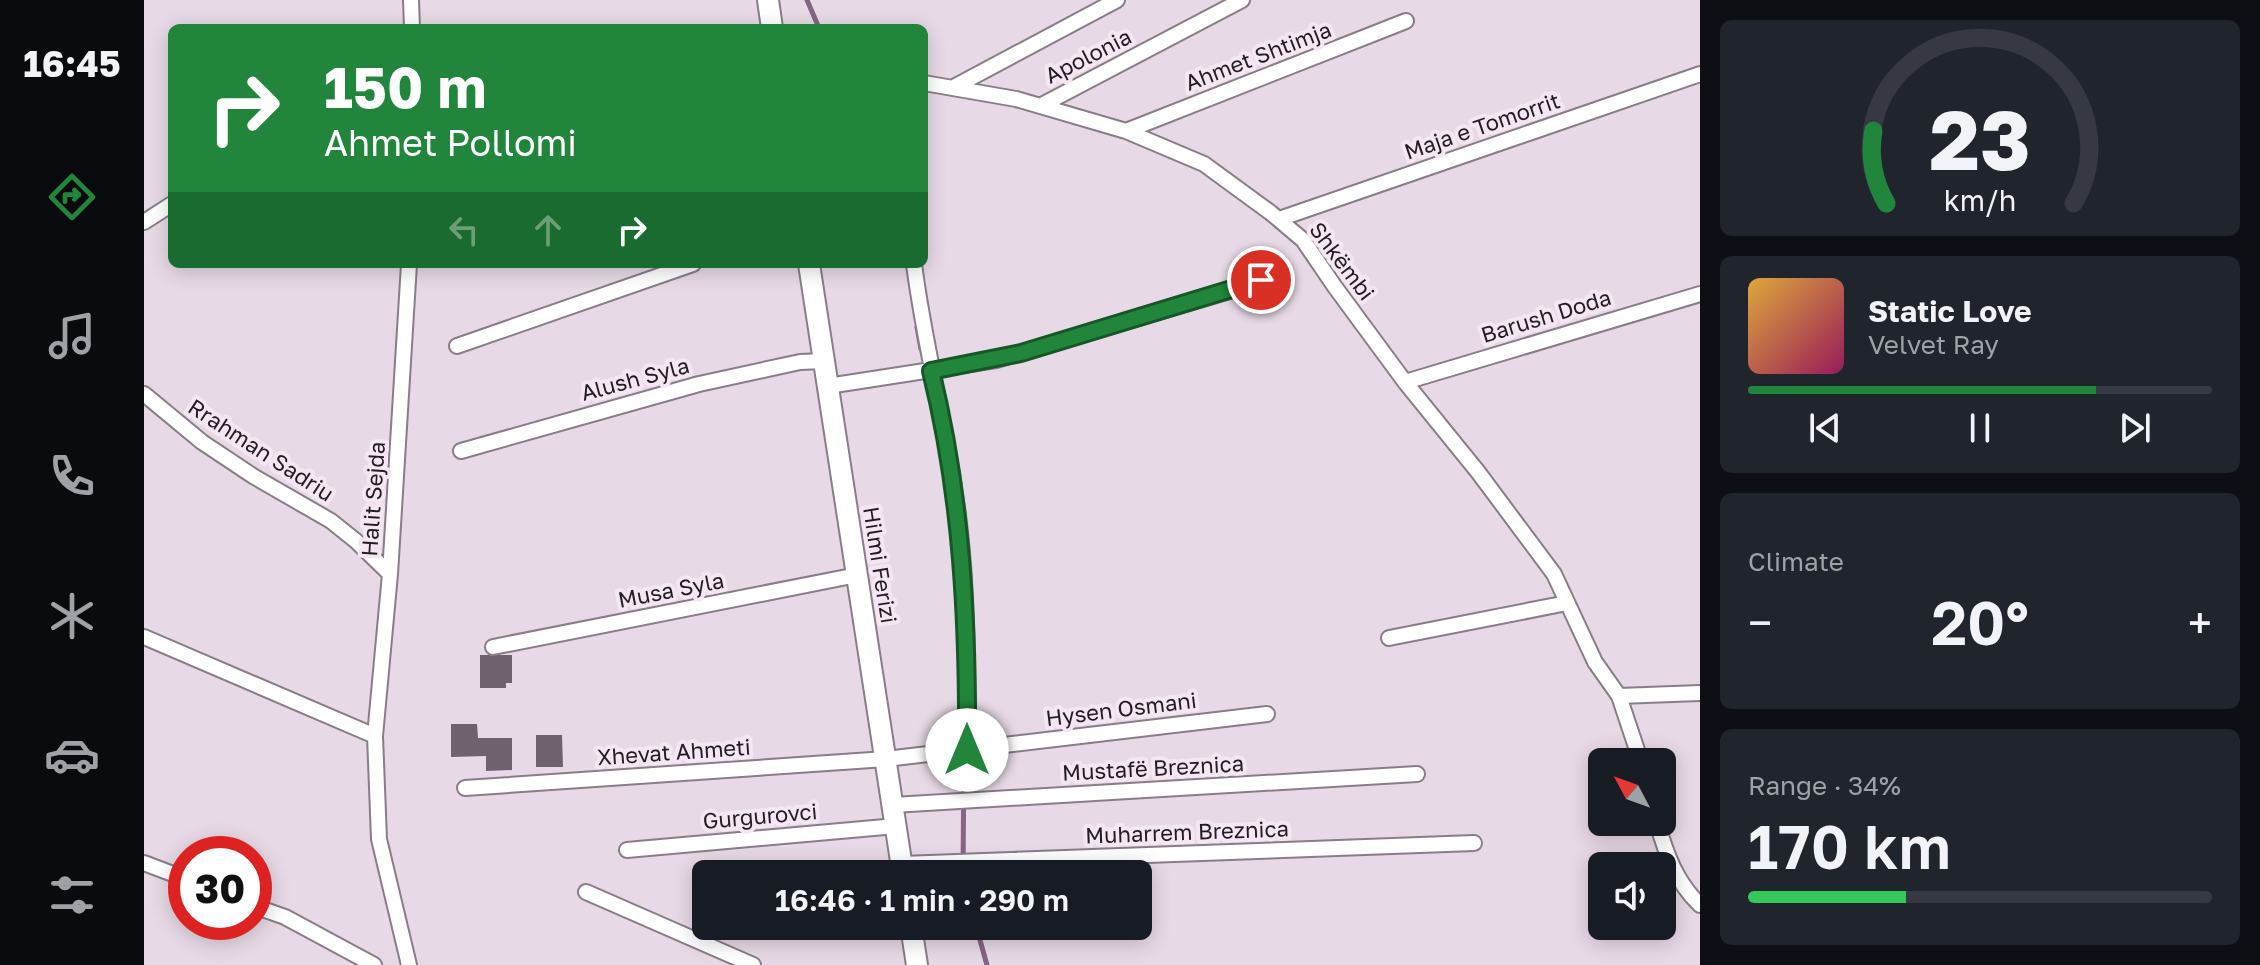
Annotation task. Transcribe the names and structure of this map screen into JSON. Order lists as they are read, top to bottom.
{
  "streets": {
    "street": [
      "Apolonia",
      "Ahmet Shtimja",
      "Maja e Tomorrit",
      "Shkëmbi",
      "Barush Doda",
      "Alush Syla",
      "Rrahman Sadriu",
      "Halit Sejda",
      "Hilmi Ferizi",
      "Musa Syla",
      "Hysen Osmani",
      "Xhevat Ahmeti",
      "Mustafë Breznica",
      "Gurgurovci",
      "Muharrem Breznica"
    ]
  },
  "crossings": [
    ["Apolonia", "Shkëmbi"],
    ["Ahmet Shtimja", "Shkëmbi"],
    ["Maja e Tomorrit", "Shkëmbi"],
    ["Shkëmbi", "Barush Doda"],
    ["Alush Syla", "Hilmi Ferizi"],
    ["Rrahman Sadriu", "Halit Sejda"],
    ["Hilmi Ferizi", "Musa Syla"],
    ["Hilmi Ferizi", "Hysen Osmani"],
    ["Hilmi Ferizi", "Xhevat Ahmeti"],
    ["Hilmi Ferizi", "Mustafë Breznica"],
    ["Hilmi Ferizi", "Gurgurovci"],
    ["Hysen Osmani", "Xhevat Ahmeti"],
    ["Mustafë Breznica", "Gurgurovci"]
  ],
  "north": "top left",
  "page": {
    "tabs": "16:45",
    "turn": ["150 m", "Ahmet Pollomi"],
    "song": ["Static Love", "Velvet Ray"],
    "tile": [
      "Climate",
      ["Range · 34%", "170 km"]
    ],
    "heat": ["−", "20°", "+"],
    "limit": "30",
    "trip": "16:46 · 1 min · 290 m",
    "gauge": ["23", "km/h"]
  }
}
